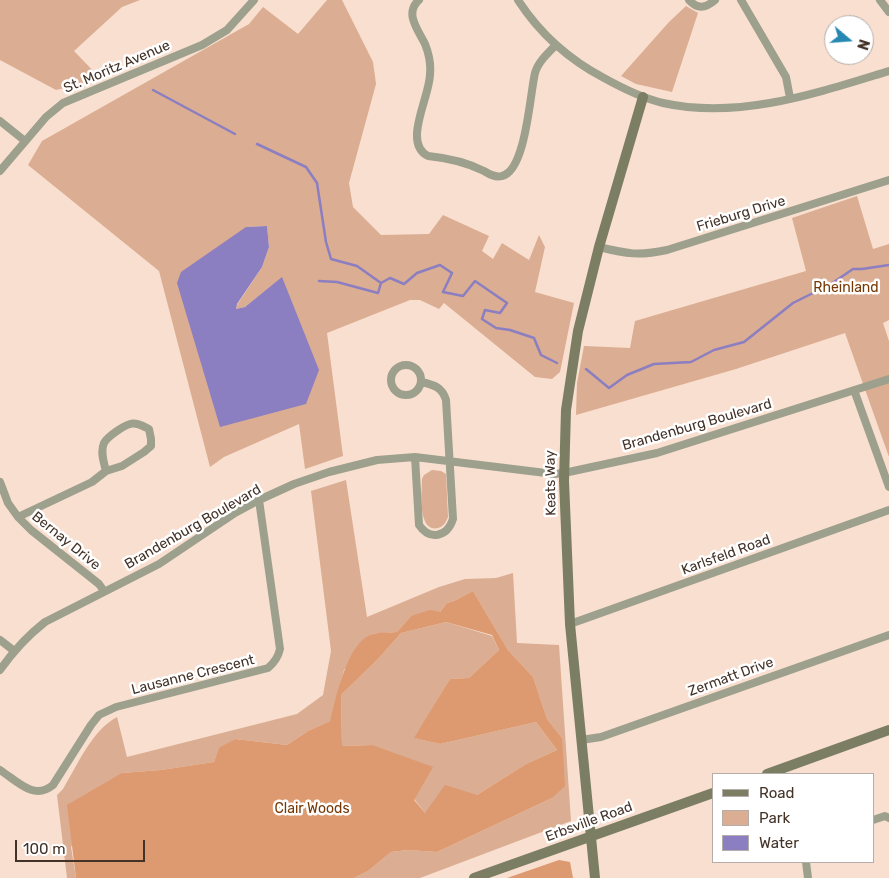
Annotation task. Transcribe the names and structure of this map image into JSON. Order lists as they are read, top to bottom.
{
  "streets": {
    "street": [
      "St. Moritz Avenue",
      "Frieburg Drive",
      "Brandenburg Boulevard",
      "Keats Way",
      "Bernay Drive",
      "Karlsfeld Road",
      "Lausanne Crescent",
      "Zermatt Drive",
      "Erbsville Road"
    ]
  },
  "crossings": [
    ["Frieburg Drive", "Keats Way"],
    ["Brandenburg Boulevard", "Keats Way"],
    ["Brandenburg Boulevard", "Bernay Drive"],
    ["Brandenburg Boulevard", "Lausanne Crescent"],
    ["Keats Way", "Karlsfeld Road"],
    ["Keats Way", "Zermatt Drive"],
    ["Keats Way", "Erbsville Road"]
  ],
  "parks": ["Rheinland", "Clair Woods"],
  "legend": ["Road", "Park", "Water"],
  "scale_bar": "100 m",
  "north": "right"
}
